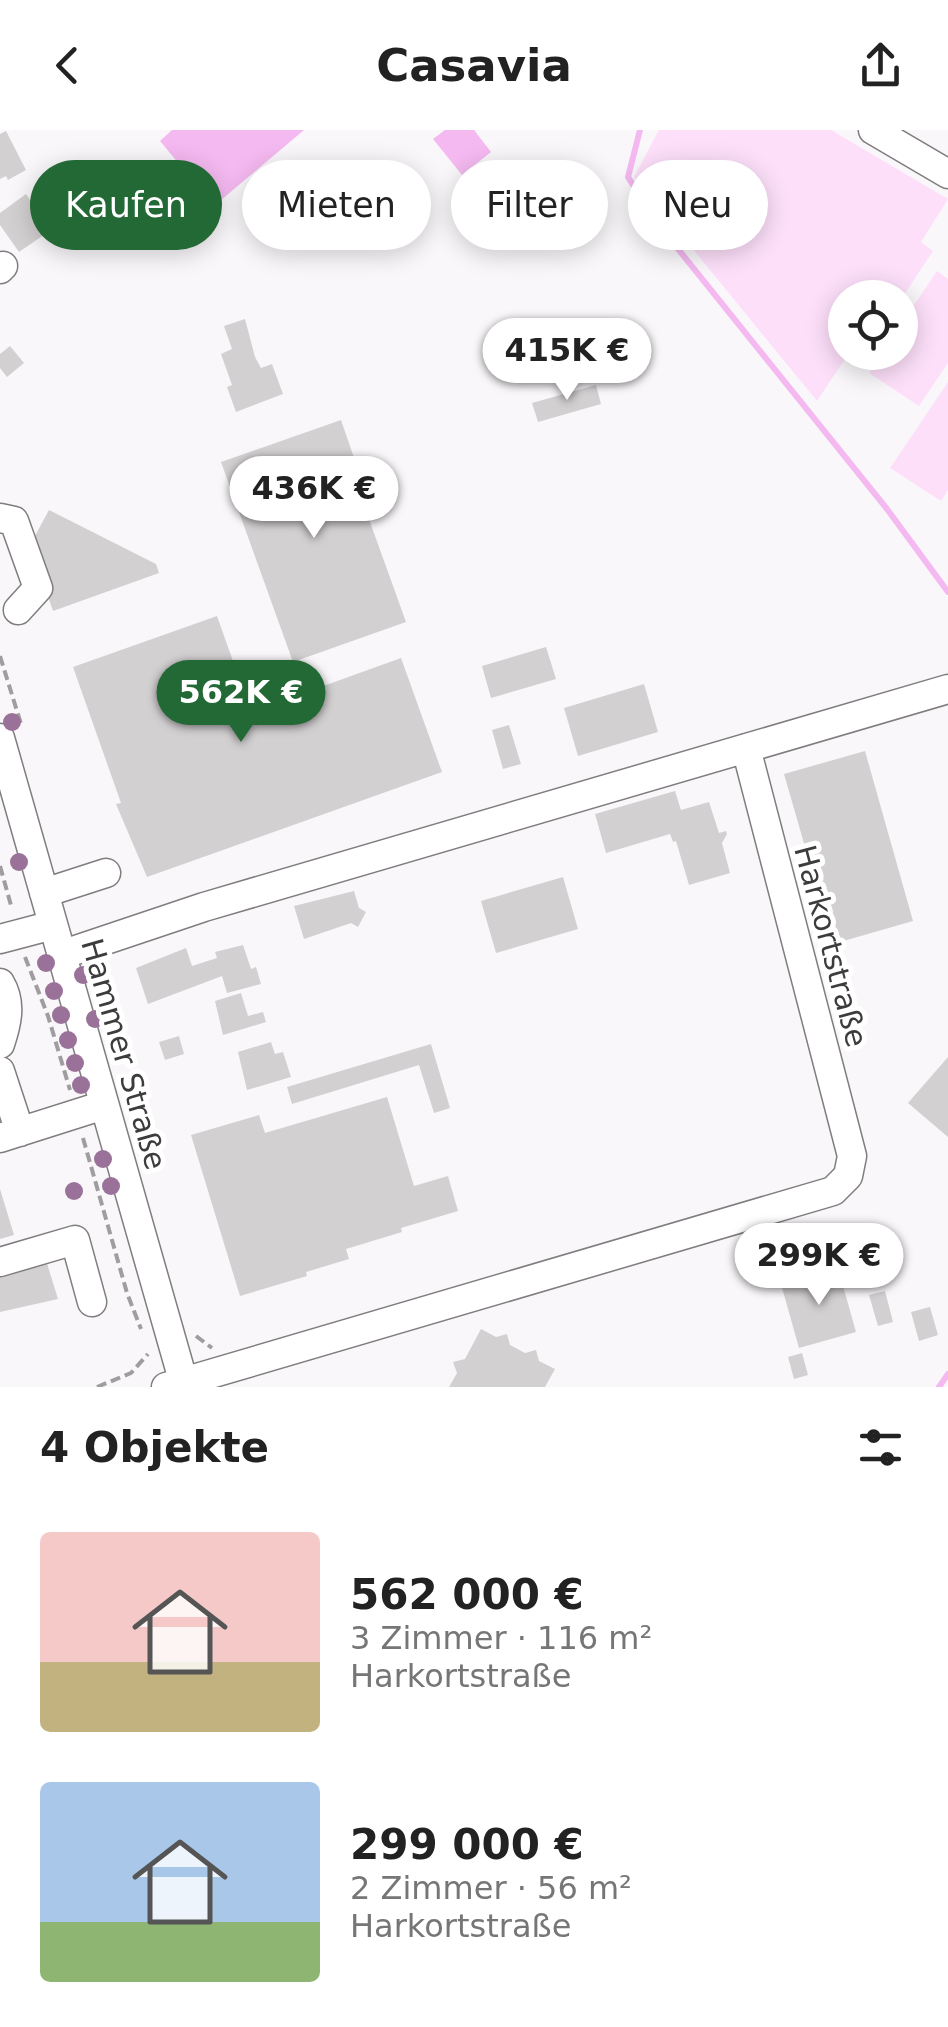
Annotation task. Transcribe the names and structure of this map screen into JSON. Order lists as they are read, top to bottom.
{
  "streets": {
    "street": ["Harkortstraße", "Hammer Straße"]
  },
  "crossings": [
    ["Harkortstraße", "Hammer Straße"]
  ],
  "page": {
    "header": "Casavia",
    "chip": [
      "Kaufen",
      "Mieten",
      "Filter",
      "Neu"
    ],
    "price": [
      "415K €",
      "436K €",
      "562K €",
      "299K €"
    ],
    "heading": "4 Objekte",
    "list": [
      {
        "name": "562 000 €",
        "note": "3 Zimmer · 116 m² · Harkortstraße"
      },
      {
        "name": "299 000 €",
        "note": "2 Zimmer · 56 m² · Harkortstraße"
      }
    ]
  }
}
